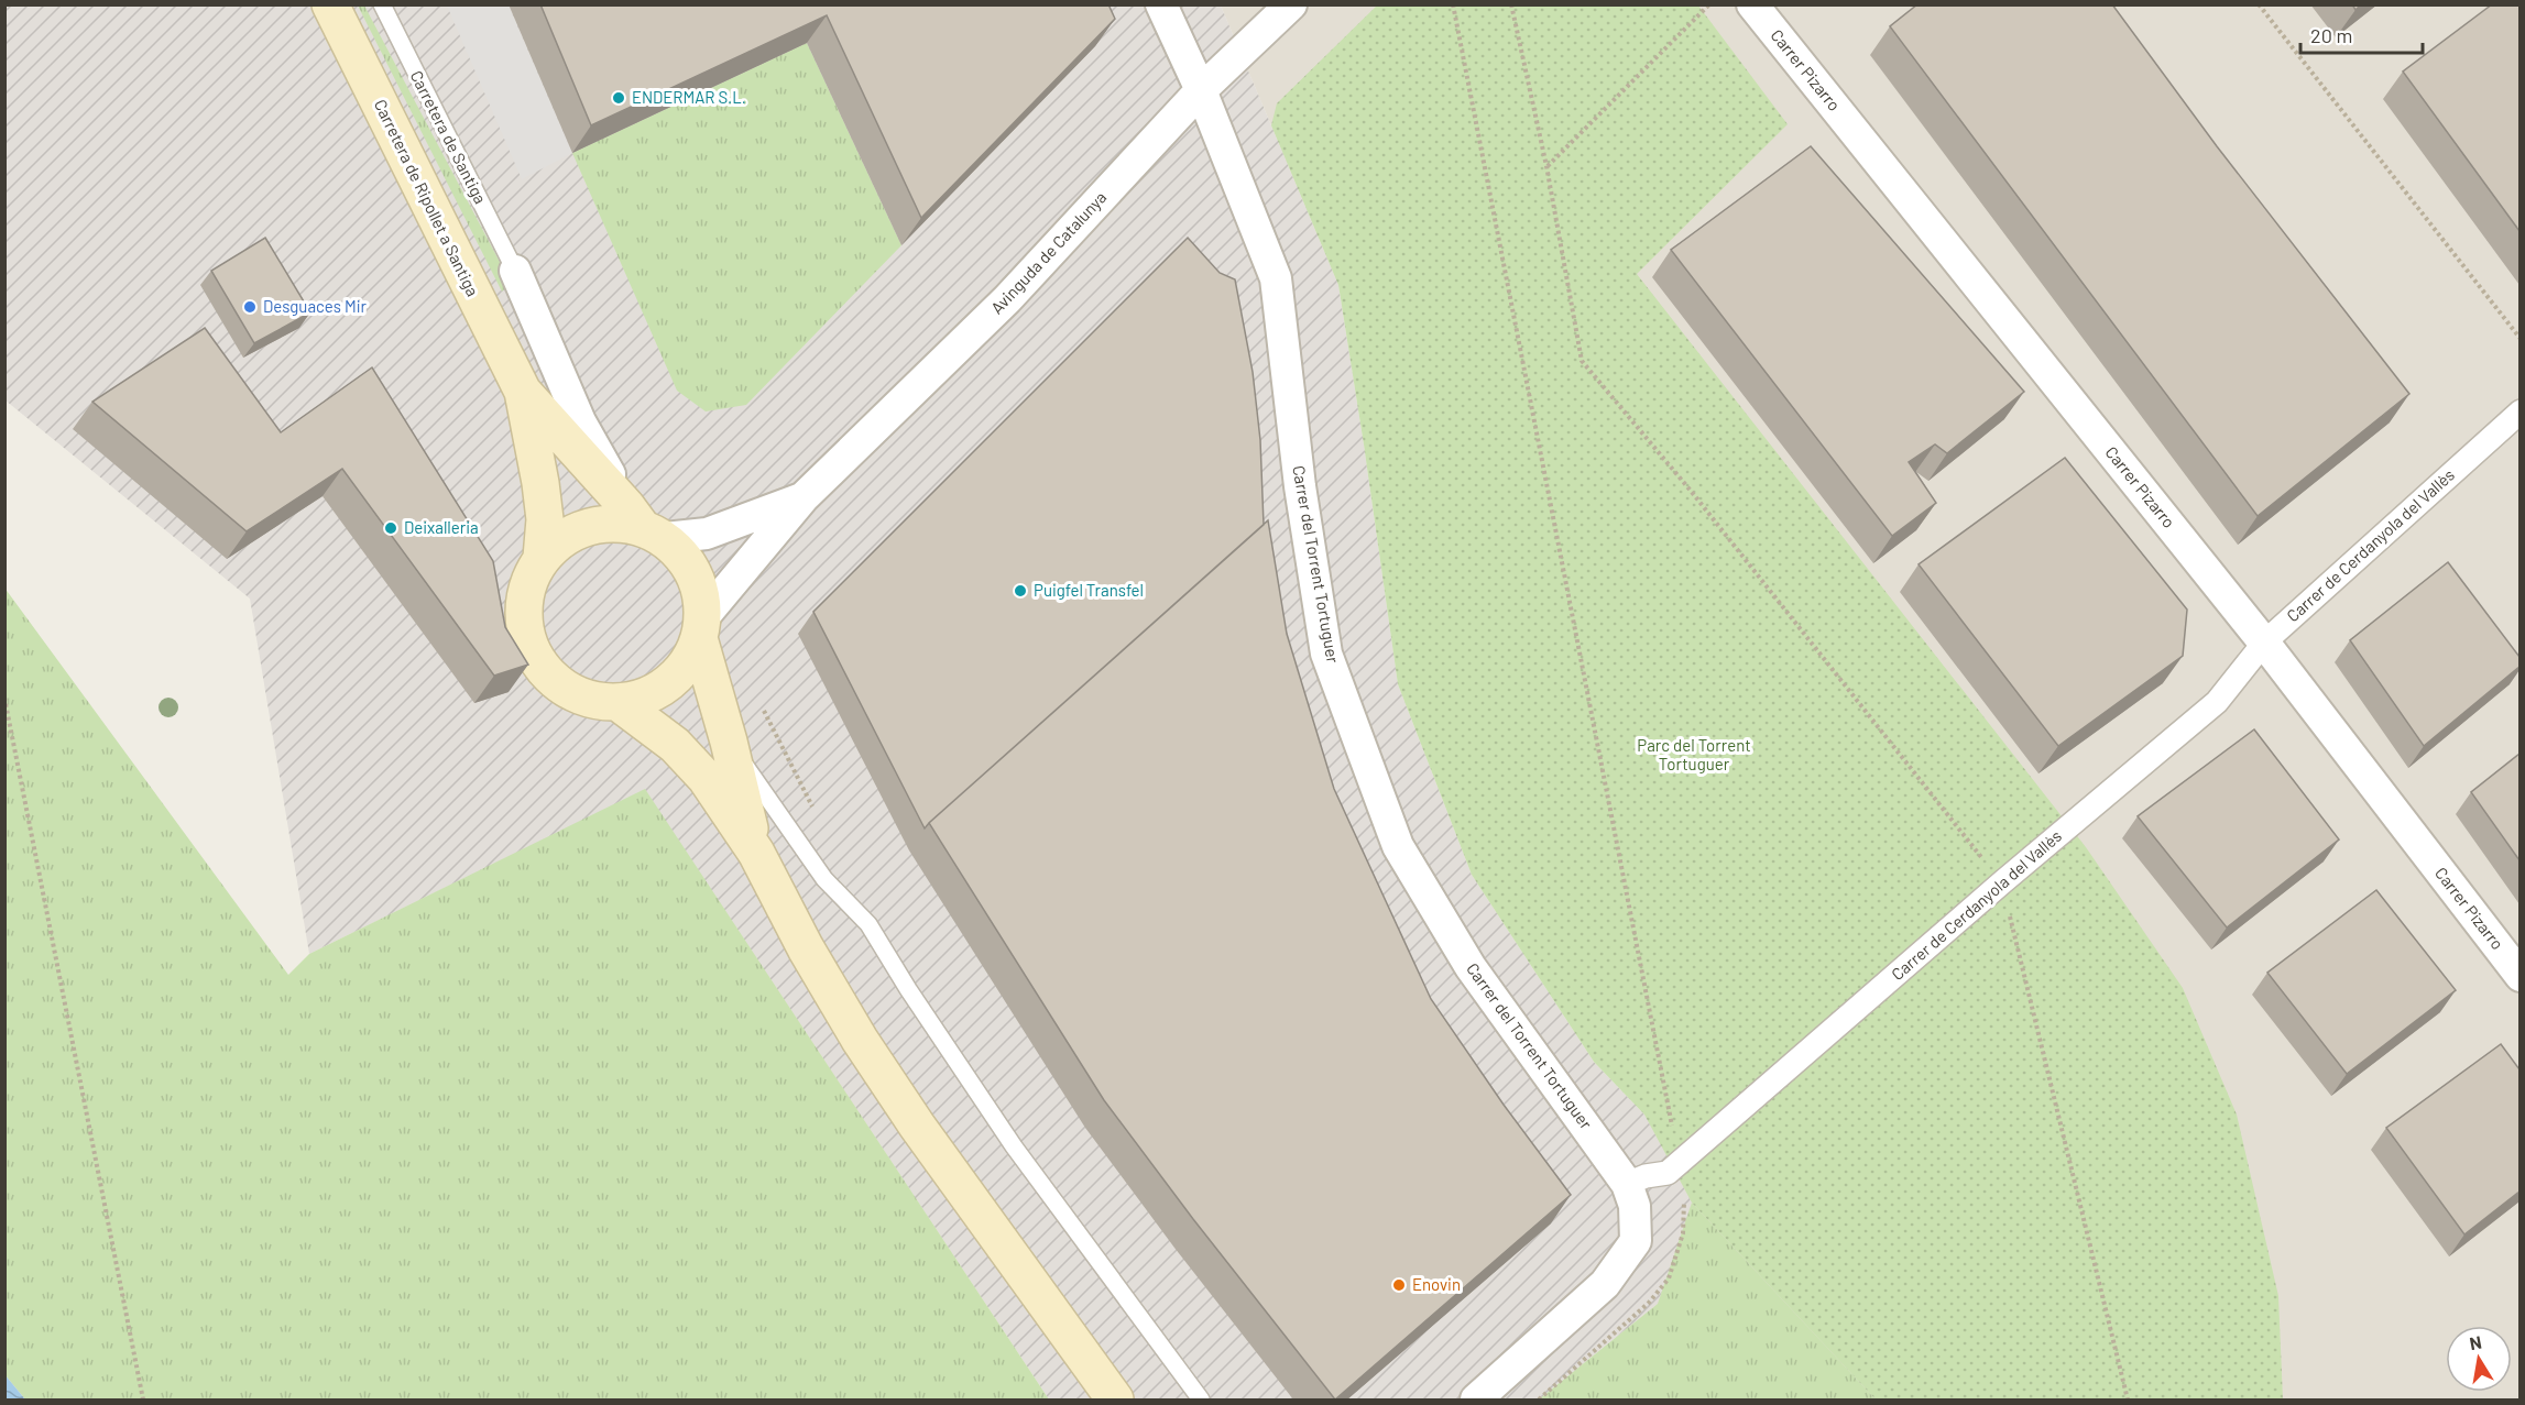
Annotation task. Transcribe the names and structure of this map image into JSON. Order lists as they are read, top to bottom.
{
  "streets": {
    "main road": ["Carretera de Ripollet a Santiga"],
    "street": [
      "Carrer Pizarro",
      "Avinguda de Catalunya",
      "Carrer de Cerdanyola del Vallès",
      "Carrer del Torrent Tortuguer"
    ],
    "lane": ["Carretera de Santiga"]
  },
  "crossings": [
    ["Carrer Pizarro", "Carrer de Cerdanyola del Vallès"],
    ["Avinguda de Catalunya", "Carrer del Torrent Tortuguer"],
    ["Carrer de Cerdanyola del Vallès", "Carrer del Torrent Tortuguer"]
  ],
  "parks": ["Parc del Torrent Tortuguer"],
  "places": [
    "ENDERMAR S.L.",
    "Desguaces Mir",
    "Deixalleria",
    "Puigfel Transfel",
    "Enovin"
  ],
  "scale_bar": "20 m",
  "north": "top"
}
